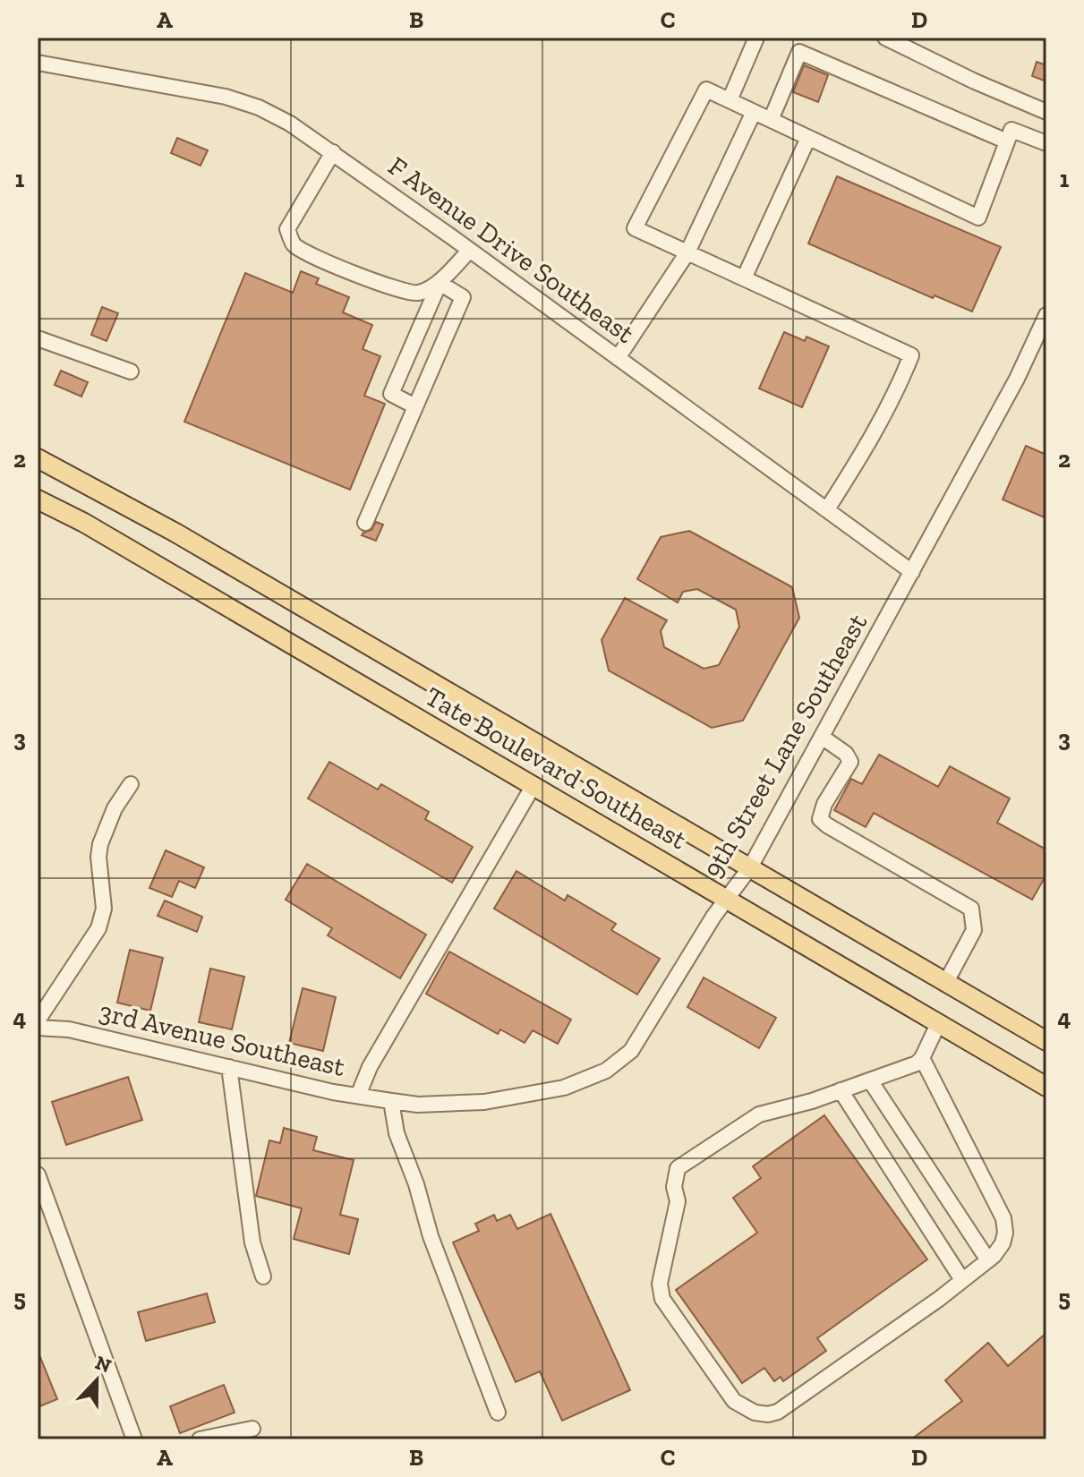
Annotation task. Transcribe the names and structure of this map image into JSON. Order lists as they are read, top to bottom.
{
  "streets": {
    "main road": ["Tate Boulevard Southeast"],
    "street": ["F Avenue Drive Southeast", "9th Street Lane Southeast", "3rd Avenue Southeast"]
  },
  "crossings": [
    ["F Avenue Drive Southeast", "9th Street Lane Southeast"],
    ["9th Street Lane Southeast", "Tate Boulevard Southeast"],
    ["9th Street Lane Southeast", "3rd Avenue Southeast"]
  ],
  "north": "top",
  "grid": {
    "columns": [
      "A",
      "B",
      "C",
      "D"
    ],
    "rows": [
      "1",
      "2",
      "3",
      "4",
      "5"
    ]
  }
}
